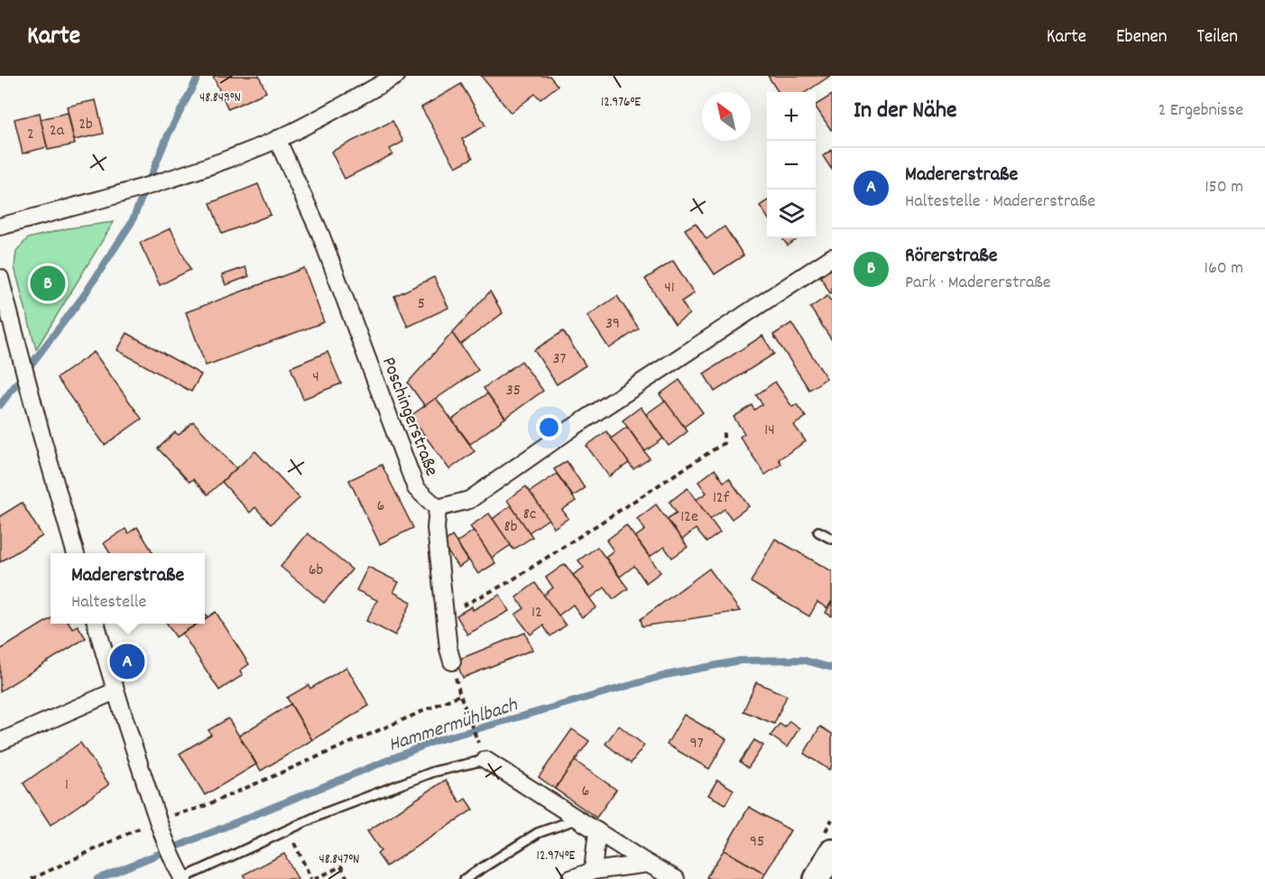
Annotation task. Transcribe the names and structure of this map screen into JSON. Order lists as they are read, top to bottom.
{
  "streets": {
    "street": ["Poschingerstraße"]
  },
  "water": ["Hammermühlbach"],
  "house_numbers": [
    "2b",
    "2a",
    "2",
    "41",
    "5",
    "39",
    "37",
    "4",
    "35",
    "14",
    "12f",
    "6",
    "8c",
    "12e",
    "8b",
    "6b",
    "12",
    "97",
    "1",
    "6",
    "95"
  ],
  "north": "top left",
  "page": {
    "header": "Karte",
    "nav": ["Karte", "Ebenen", "Teilen"],
    "heading": ["In der Nähe", "2 Ergebnisse"],
    "map_buttons": ["+", "−"],
    "list": [
      {
        "mark": "A",
        "name": "Madererstraße",
        "note": "Haltestelle · Madererstraße",
        "value": "150 m"
      },
      {
        "mark": "B",
        "name": "Rörerstraße",
        "note": "Park · Madererstraße",
        "value": "160 m"
      }
    ],
    "pins": ["B", "A"],
    "popup": ["Madererstraße", "Haltestelle"]
  },
  "coordinates": [
    "48.849°N",
    "12.976°E",
    "12.974°E",
    "48.847°N"
  ]
}
